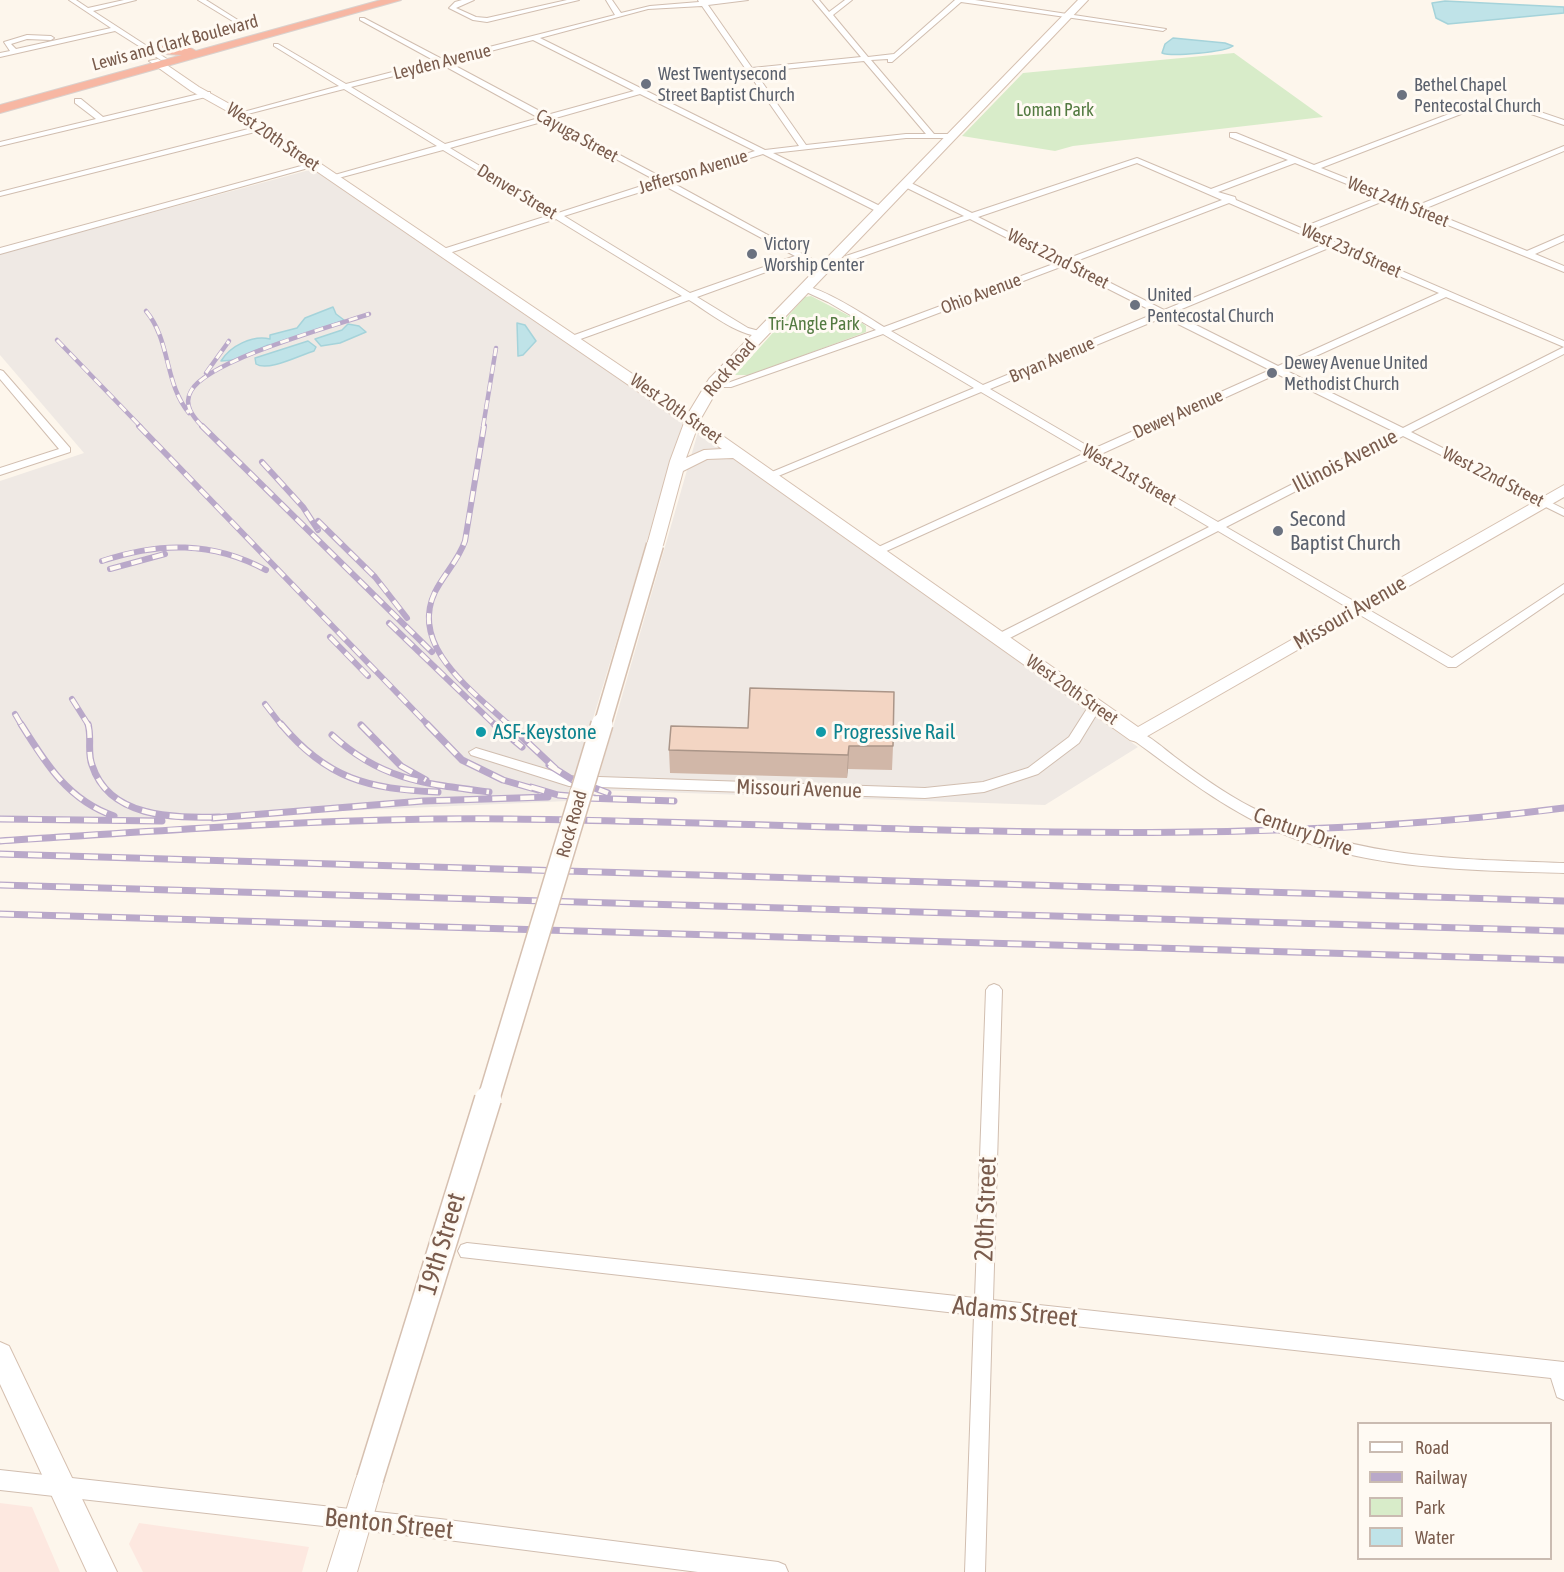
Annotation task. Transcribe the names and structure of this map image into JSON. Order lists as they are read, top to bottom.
{
  "streets": {
    "highway": ["Lewis and Clark Boulevard"],
    "street": [
      "Leyden Avenue",
      "Cayuga Street",
      "West 20th Street",
      "Jefferson Avenue",
      "Denver Street",
      "West 24th Street",
      "West 23rd Street",
      "West 22nd Street",
      "Ohio Avenue",
      "Bryan Avenue",
      "Rock Road",
      "Dewey Avenue",
      "Illinois Avenue",
      "West 21st Street",
      "Missouri Avenue",
      "Century Drive",
      "20th Street",
      "19th Street",
      "Adams Street",
      "Benton Street"
    ]
  },
  "crossings": [
    ["Lewis and Clark Boulevard", "West 20th Street"],
    ["Leyden Avenue", "Cayuga Street"],
    ["Leyden Avenue", "West 20th Street"],
    ["Leyden Avenue", "Denver Street"],
    ["Cayuga Street", "Jefferson Avenue"],
    ["Cayuga Street", "Rock Road"],
    ["West 20th Street", "Jefferson Avenue"],
    ["West 20th Street", "Bryan Avenue"],
    ["West 20th Street", "Rock Road"],
    ["West 20th Street", "Dewey Avenue"],
    ["West 20th Street", "Illinois Avenue"],
    ["West 20th Street", "Missouri Avenue"],
    ["West 20th Street", "Century Drive"],
    ["Jefferson Avenue", "Denver Street"],
    ["Jefferson Avenue", "Rock Road"],
    ["Denver Street", "Rock Road"],
    ["West 23rd Street", "West 22nd Street"],
    ["West 23rd Street", "Ohio Avenue"],
    ["West 23rd Street", "Bryan Avenue"],
    ["West 23rd Street", "Dewey Avenue"],
    ["West 22nd Street", "Ohio Avenue"],
    ["West 22nd Street", "Bryan Avenue"],
    ["West 22nd Street", "Rock Road"],
    ["West 22nd Street", "Dewey Avenue"],
    ["West 22nd Street", "Illinois Avenue"],
    ["West 22nd Street", "Missouri Avenue"],
    ["Ohio Avenue", "West 21st Street"],
    ["Bryan Avenue", "West 21st Street"],
    ["Rock Road", "West 21st Street"],
    ["Rock Road", "19th Street"],
    ["Dewey Avenue", "West 21st Street"],
    ["Illinois Avenue", "West 21st Street"],
    ["West 21st Street", "Missouri Avenue"],
    ["Missouri Avenue", "Century Drive"],
    ["20th Street", "Adams Street"],
    ["19th Street", "Benton Street"]
  ],
  "parks": ["Loman Park", "Tri-Angle Park"],
  "places": [
    "West Twentysecond Street Baptist Church",
    "Bethel Chapel Pentecostal Church",
    "Victory Worship Center",
    "United Pentecostal Church",
    "Dewey Avenue United Methodist Church",
    "Second Baptist Church",
    "ASF-Keystone",
    "Progressive Rail"
  ],
  "legend": [
    "Road",
    "Railway",
    "Park",
    "Water"
  ]
}
